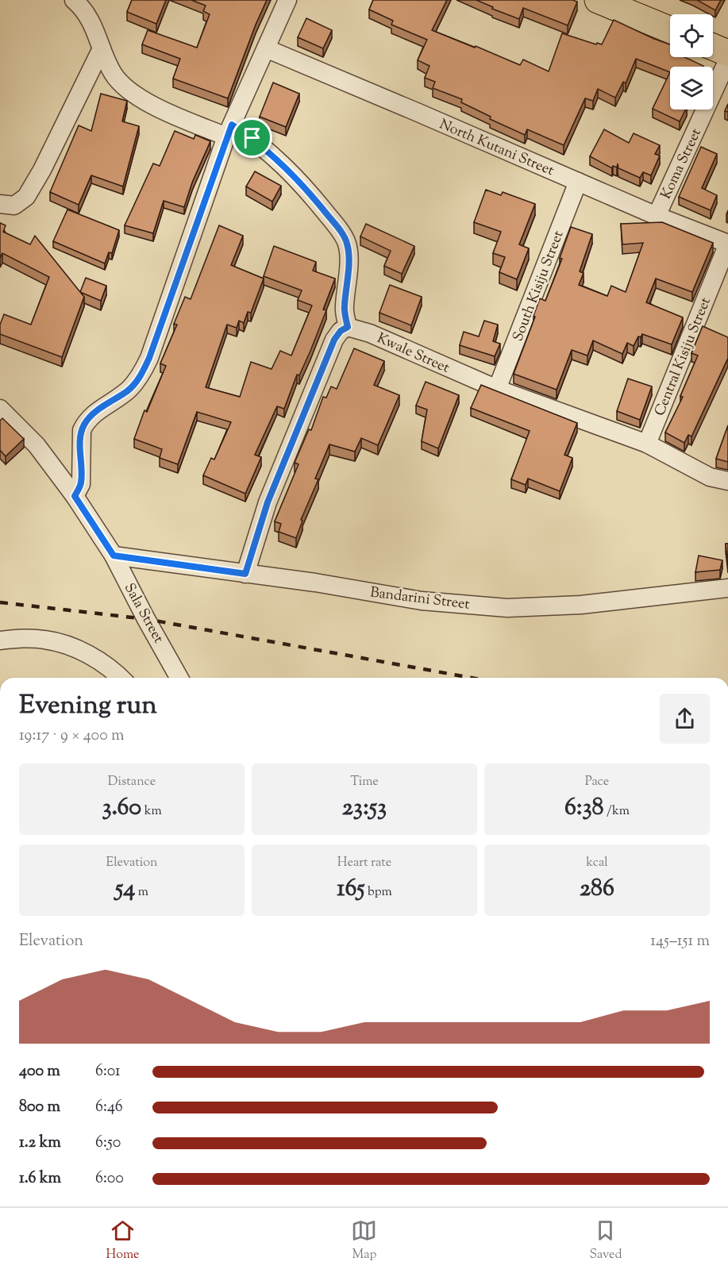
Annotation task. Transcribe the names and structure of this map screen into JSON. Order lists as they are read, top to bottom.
{
  "streets": {
    "street": [
      "North Kutani Street",
      "Koma Street",
      "South Kisiju Street",
      "Kwale Street",
      "Central Kisiju Street",
      "Bandarini Street",
      "Sala Street"
    ]
  },
  "crossings": [
    ["North Kutani Street", "Koma Street"],
    ["North Kutani Street", "South Kisiju Street"],
    ["North Kutani Street", "Central Kisiju Street"],
    ["South Kisiju Street", "Kwale Street"],
    ["Kwale Street", "Central Kisiju Street"],
    ["Bandarini Street", "Sala Street"]
  ],
  "page": {
    "heading": ["Evening run", "19:17 · 9 × 400 m"],
    "stats": [
      ["Distance", "3.60 km"],
      ["Time", "23:53"],
      ["Pace", "6:38 /km"],
      ["Elevation", "54 m"],
      ["Heart rate", "165 bpm"],
      ["kcal", "286"]
    ],
    "chart": ["Elevation", "145–151 m"],
    "list": [
      {
        "name": "400 m",
        "note": "6:01"
      },
      {
        "name": "800 m",
        "note": "6:46"
      },
      {
        "name": "1.2 km",
        "note": "6:50"
      },
      {
        "name": "1.6 km",
        "note": "6:00"
      }
    ],
    "tabs": ["Home", "Map", "Saved"]
  }
}
